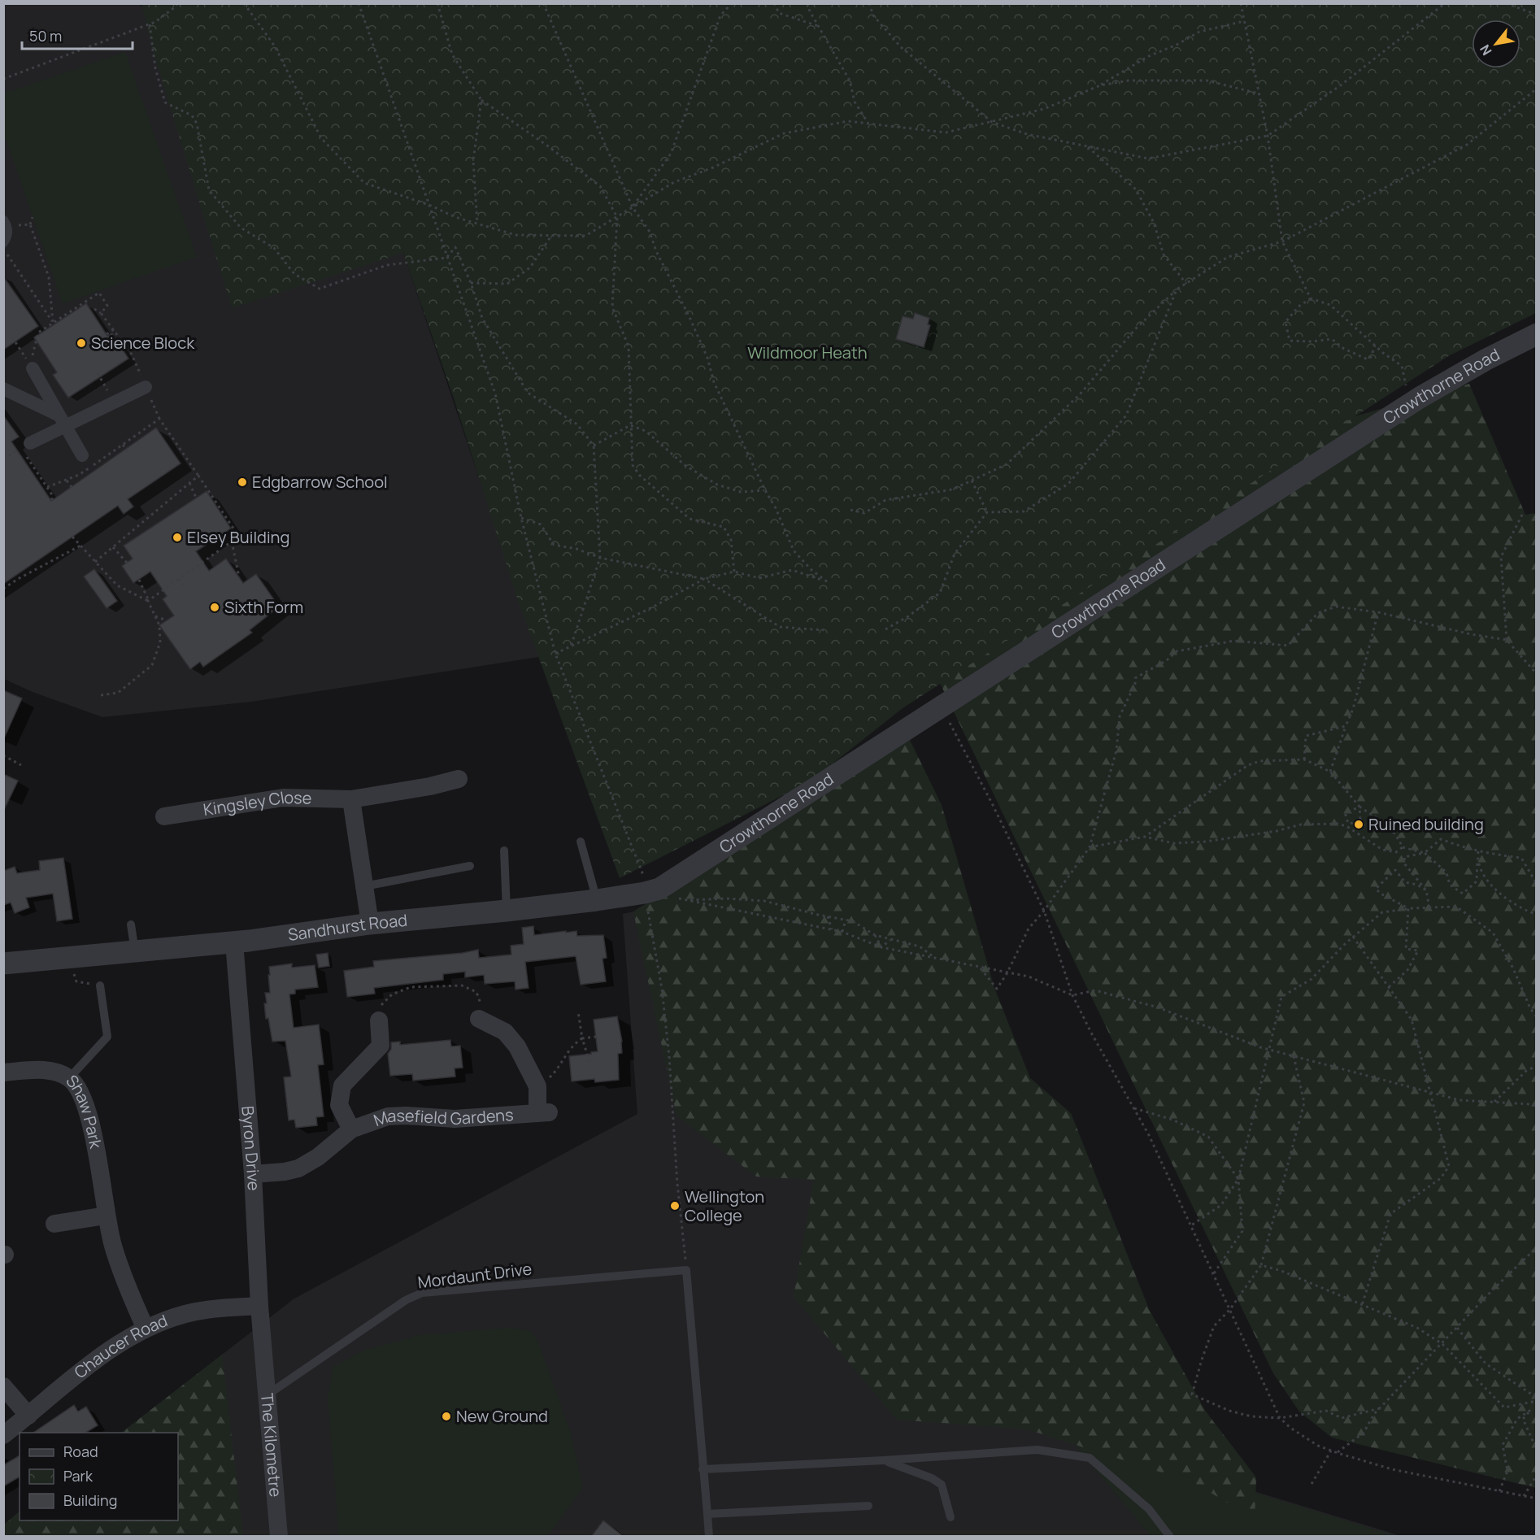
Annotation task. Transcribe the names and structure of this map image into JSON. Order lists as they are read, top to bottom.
{
  "streets": {
    "street": [
      "Crowthorne Road",
      "Kingsley Close",
      "Sandhurst Road",
      "Shaw Park",
      "Masefield Gardens",
      "Byron Drive",
      "Chaucer Road",
      "The Kilometre"
    ],
    "lane": ["Mordaunt Drive"]
  },
  "crossings": [
    ["Crowthorne Road", "Sandhurst Road"],
    ["Sandhurst Road", "Byron Drive"],
    ["Shaw Park", "Chaucer Road"],
    ["Masefield Gardens", "Byron Drive"],
    ["Byron Drive", "Chaucer Road"],
    ["Byron Drive", "The Kilometre"],
    ["Mordaunt Drive", "The Kilometre"]
  ],
  "parks": ["Wildmoor Heath"],
  "places": [
    "Science Block",
    "Edgbarrow School",
    "Elsey Building",
    "Sixth Form",
    "Ruined building",
    "Wellington College",
    "New Ground"
  ],
  "legend": ["Road", "Park", "Building"],
  "scale_bar": "50 m",
  "north": "bottom left"
}
